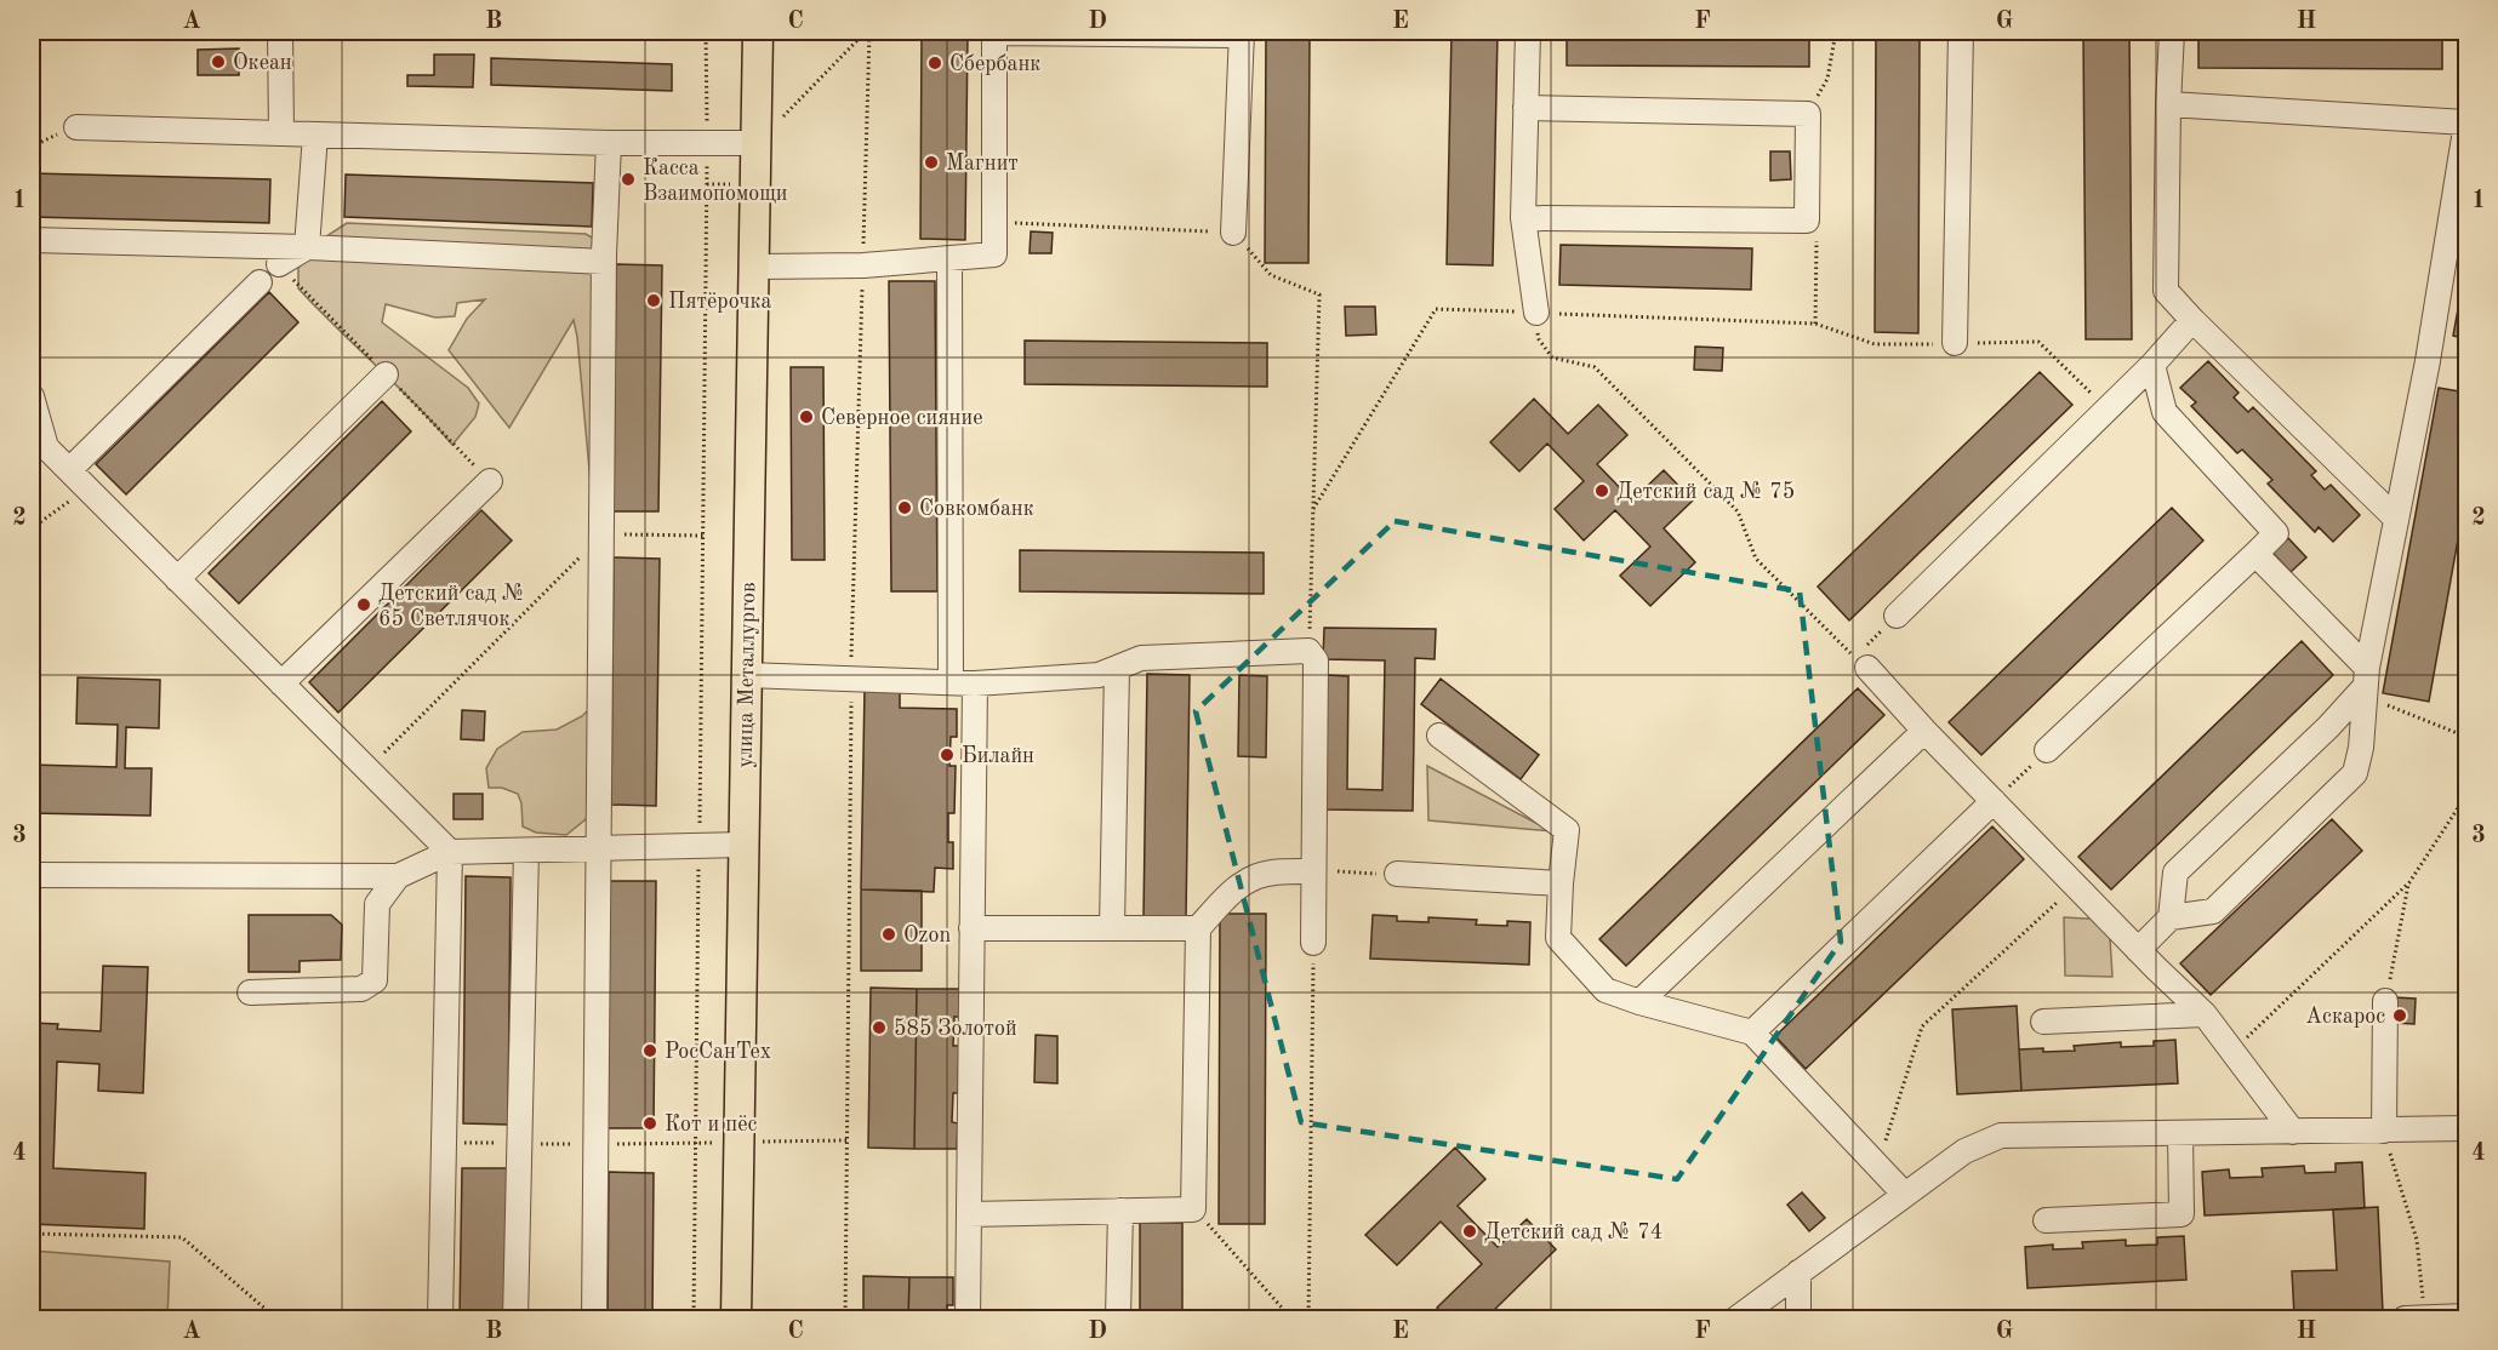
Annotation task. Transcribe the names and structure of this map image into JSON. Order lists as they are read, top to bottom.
{
  "streets": {
    "main road": ["улица Металлургов"]
  },
  "places": [
    "Океан",
    "Сбербанк",
    "Магнит",
    "Касса Взаимопомощи",
    "Пятёрочка",
    "Северное сияние",
    "Детский сад № 75",
    "Совкомбанк",
    "Детский сад № 65 Светлячок",
    "Билайн",
    "Ozon",
    "Аскарос",
    "585 Золотой",
    "РосСанТех",
    "Кот и пёс",
    "Детский сад № 74"
  ],
  "grid": {
    "columns": [
      "A",
      "B",
      "C",
      "D",
      "E",
      "F",
      "G",
      "H"
    ],
    "rows": [
      "1",
      "2",
      "3",
      "4"
    ]
  }
}
